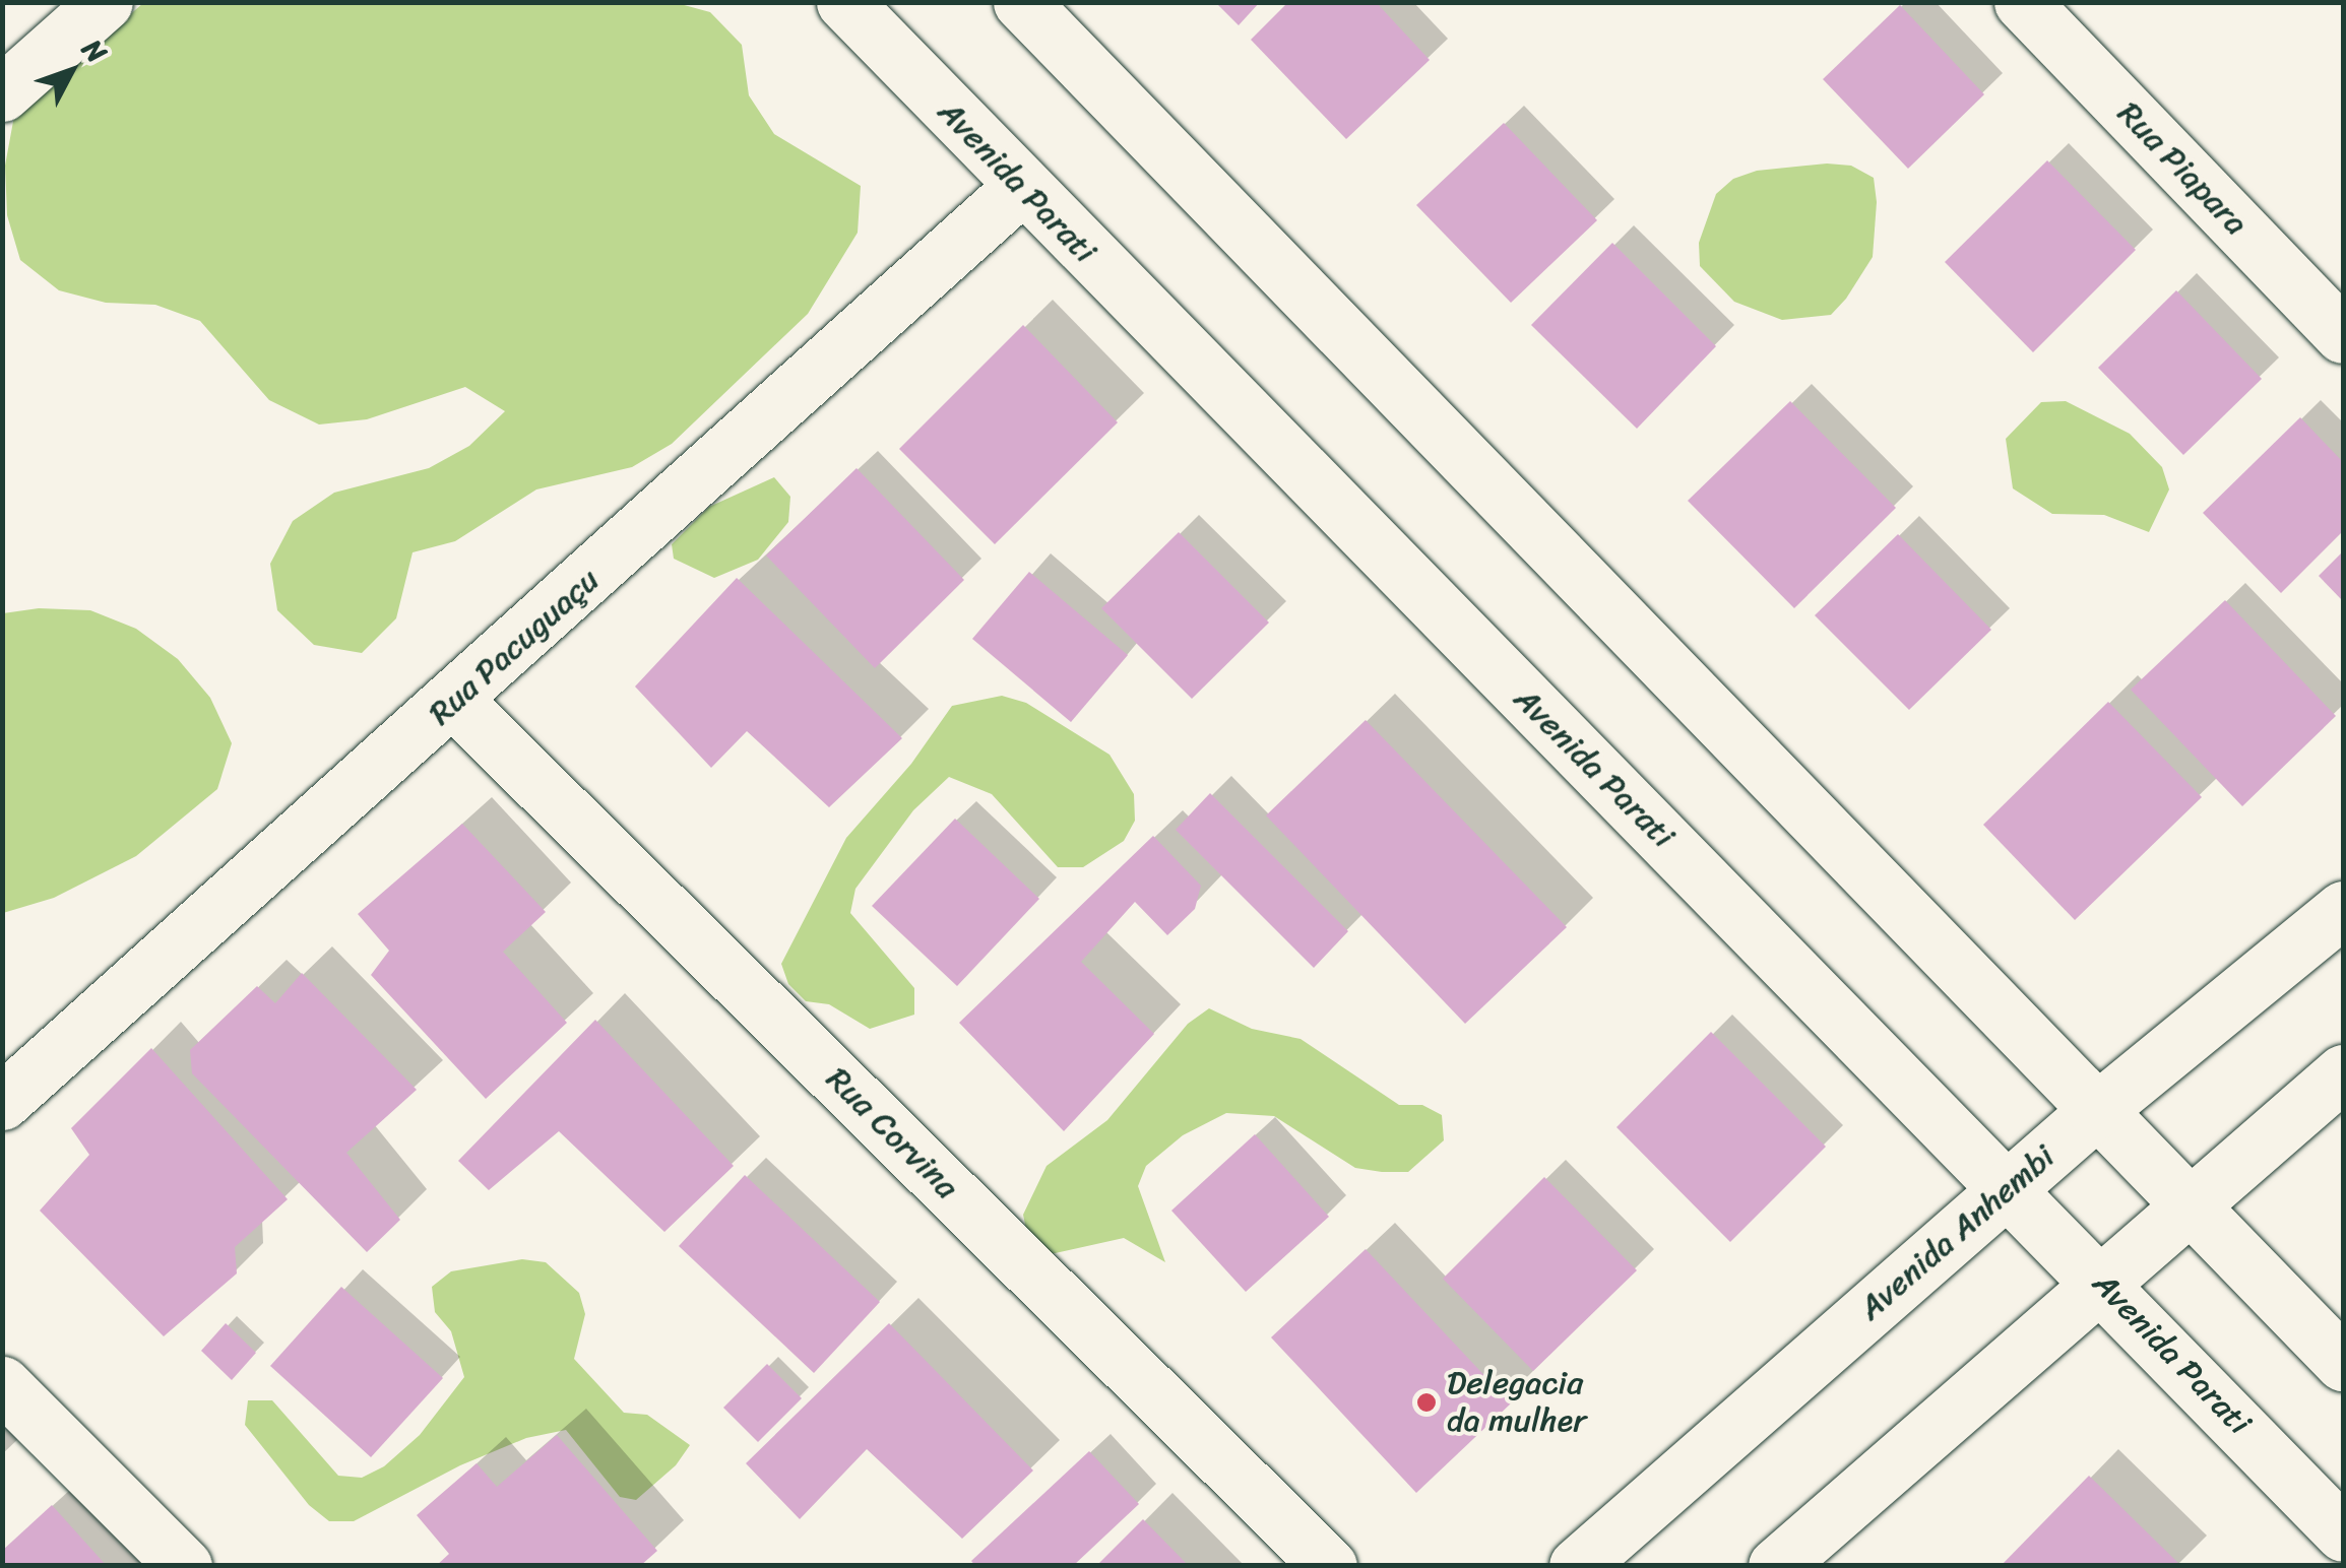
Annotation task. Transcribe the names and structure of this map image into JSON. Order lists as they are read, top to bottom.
{
  "streets": {
    "street": [
      "Rua Piapara",
      "Avenida Parati",
      "Rua Pacuguaçu",
      "Rua Corvina",
      "Avenida Anhembi"
    ]
  },
  "crossings": [
    ["Avenida Parati", "Rua Pacuguaçu"],
    ["Avenida Parati", "Avenida Anhembi"],
    ["Rua Pacuguaçu", "Rua Corvina"]
  ],
  "places": ["Delegacia da mulher"],
  "north": "top right"
}
